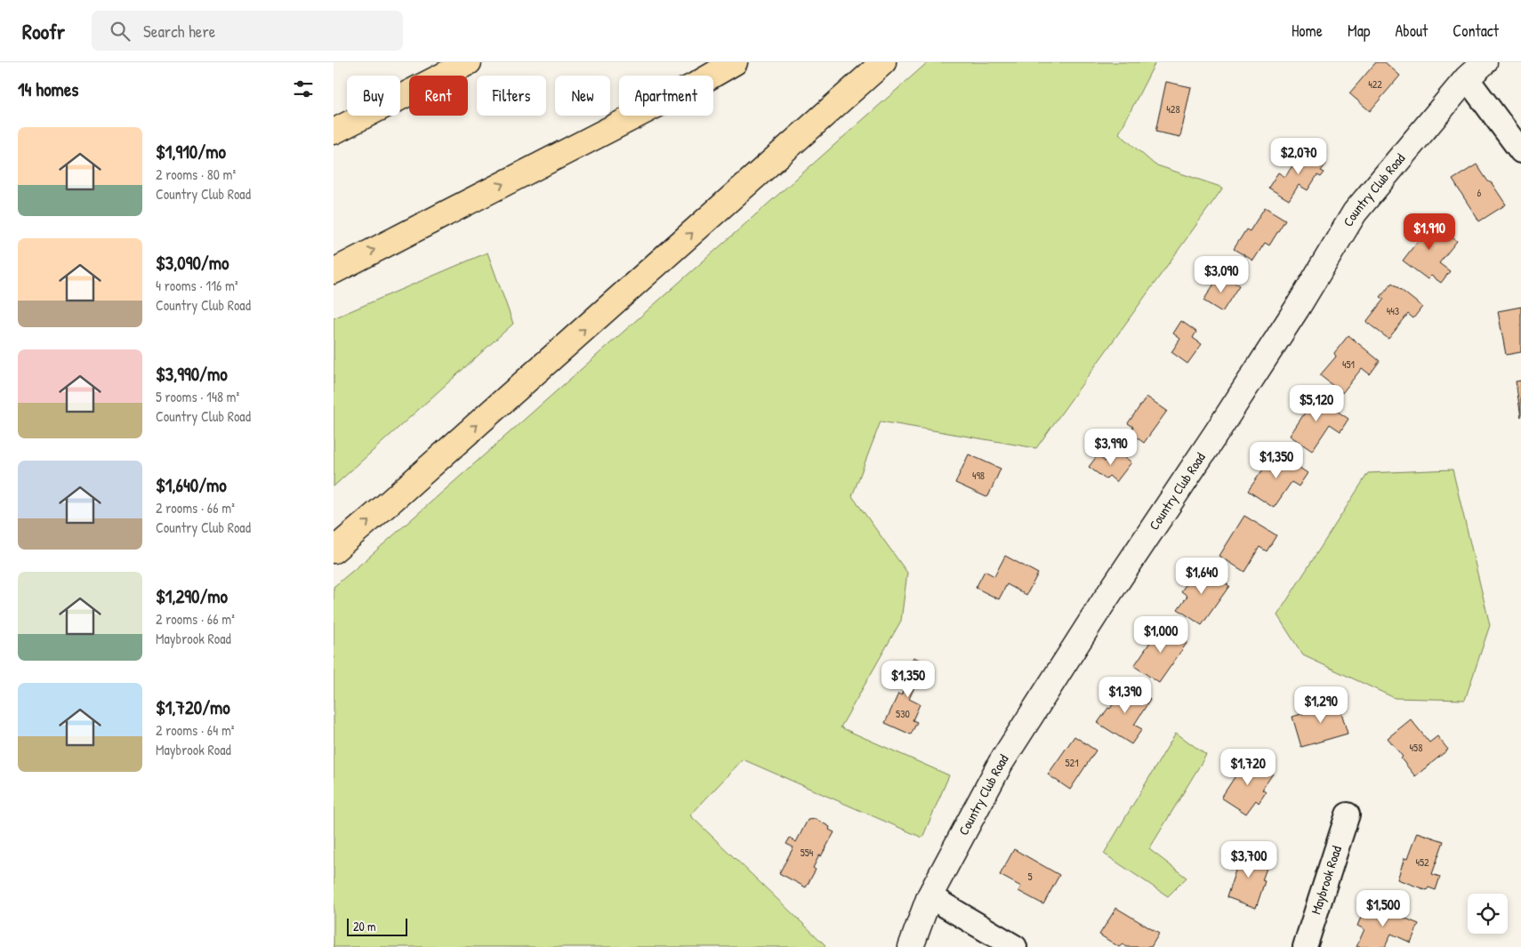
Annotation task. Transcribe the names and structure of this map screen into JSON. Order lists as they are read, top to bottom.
{
  "streets": {
    "street": ["Country Club Road", "Maybrook Road"]
  },
  "house_numbers": [
    "422",
    "428",
    "6",
    "443",
    "451",
    "498",
    "530",
    "458",
    "521",
    "554",
    "452",
    "5"
  ],
  "scale_bar": "20 m",
  "page": {
    "header": "Roofr",
    "search": "Search here",
    "nav": [
      "Home",
      "Map",
      "About",
      "Contact"
    ],
    "heading": "14 homes",
    "chip": [
      "Buy",
      "Rent",
      "Filters",
      "New",
      "Apartment"
    ],
    "list": [
      {
        "name": "$1,910/mo",
        "note": "2 rooms · 80 m² · Country Club Road"
      },
      {
        "name": "$3,090/mo",
        "note": "4 rooms · 116 m² · Country Club Road"
      },
      {
        "name": "$3,990/mo",
        "note": "5 rooms · 148 m² · Country Club Road"
      },
      {
        "name": "$1,640/mo",
        "note": "2 rooms · 66 m² · Country Club Road"
      },
      {
        "name": "$1,290/mo",
        "note": "2 rooms · 66 m² · Maybrook Road"
      },
      {
        "name": "$1,720/mo",
        "note": "2 rooms · 64 m² · Maybrook Road"
      }
    ],
    "price": [
      "$2,070",
      "$1,910",
      "$3,090",
      "$5,120",
      "$3,990",
      "$1,350",
      "$1,640",
      "$1,000",
      "$1,350",
      "$1,390",
      "$1,290",
      "$1,720",
      "$3,700",
      "$1,500"
    ],
    "scale": "20 m"
  }
}
